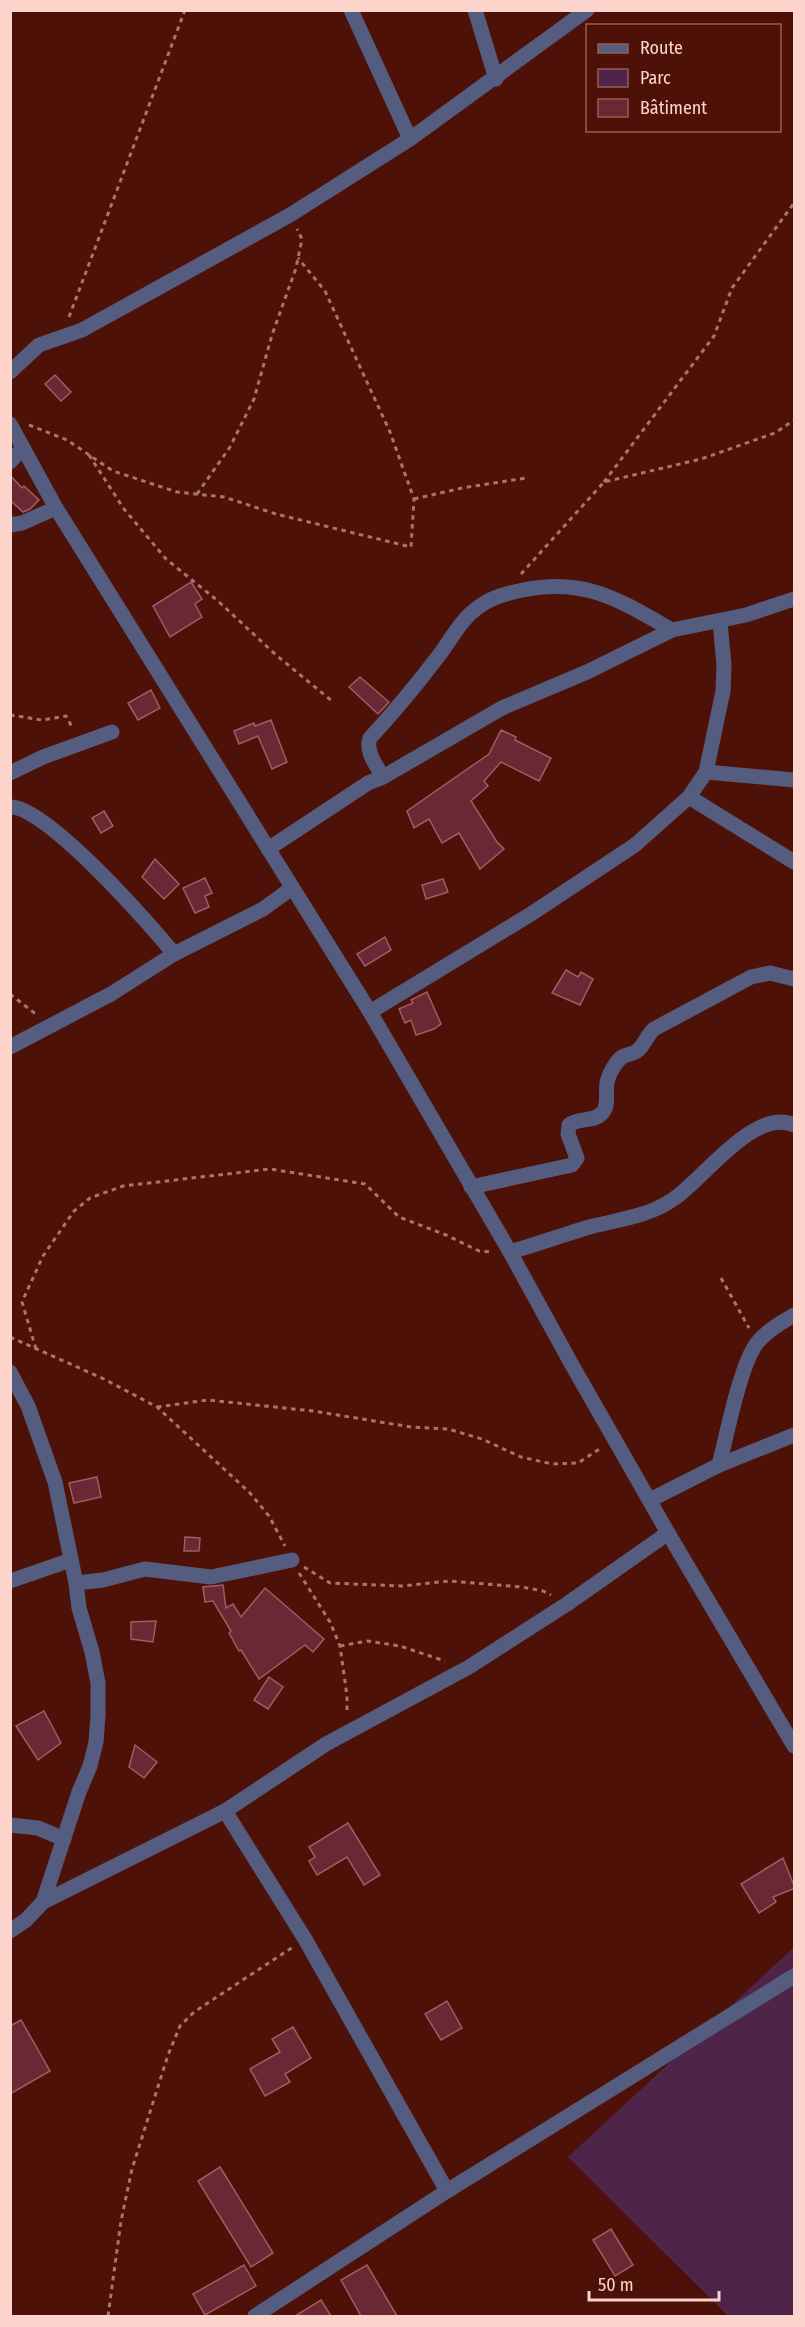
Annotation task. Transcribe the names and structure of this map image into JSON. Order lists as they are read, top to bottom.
{
  "legend": ["Route", "Parc", "Bâtiment"],
  "scale_bar": "50 m"
}
